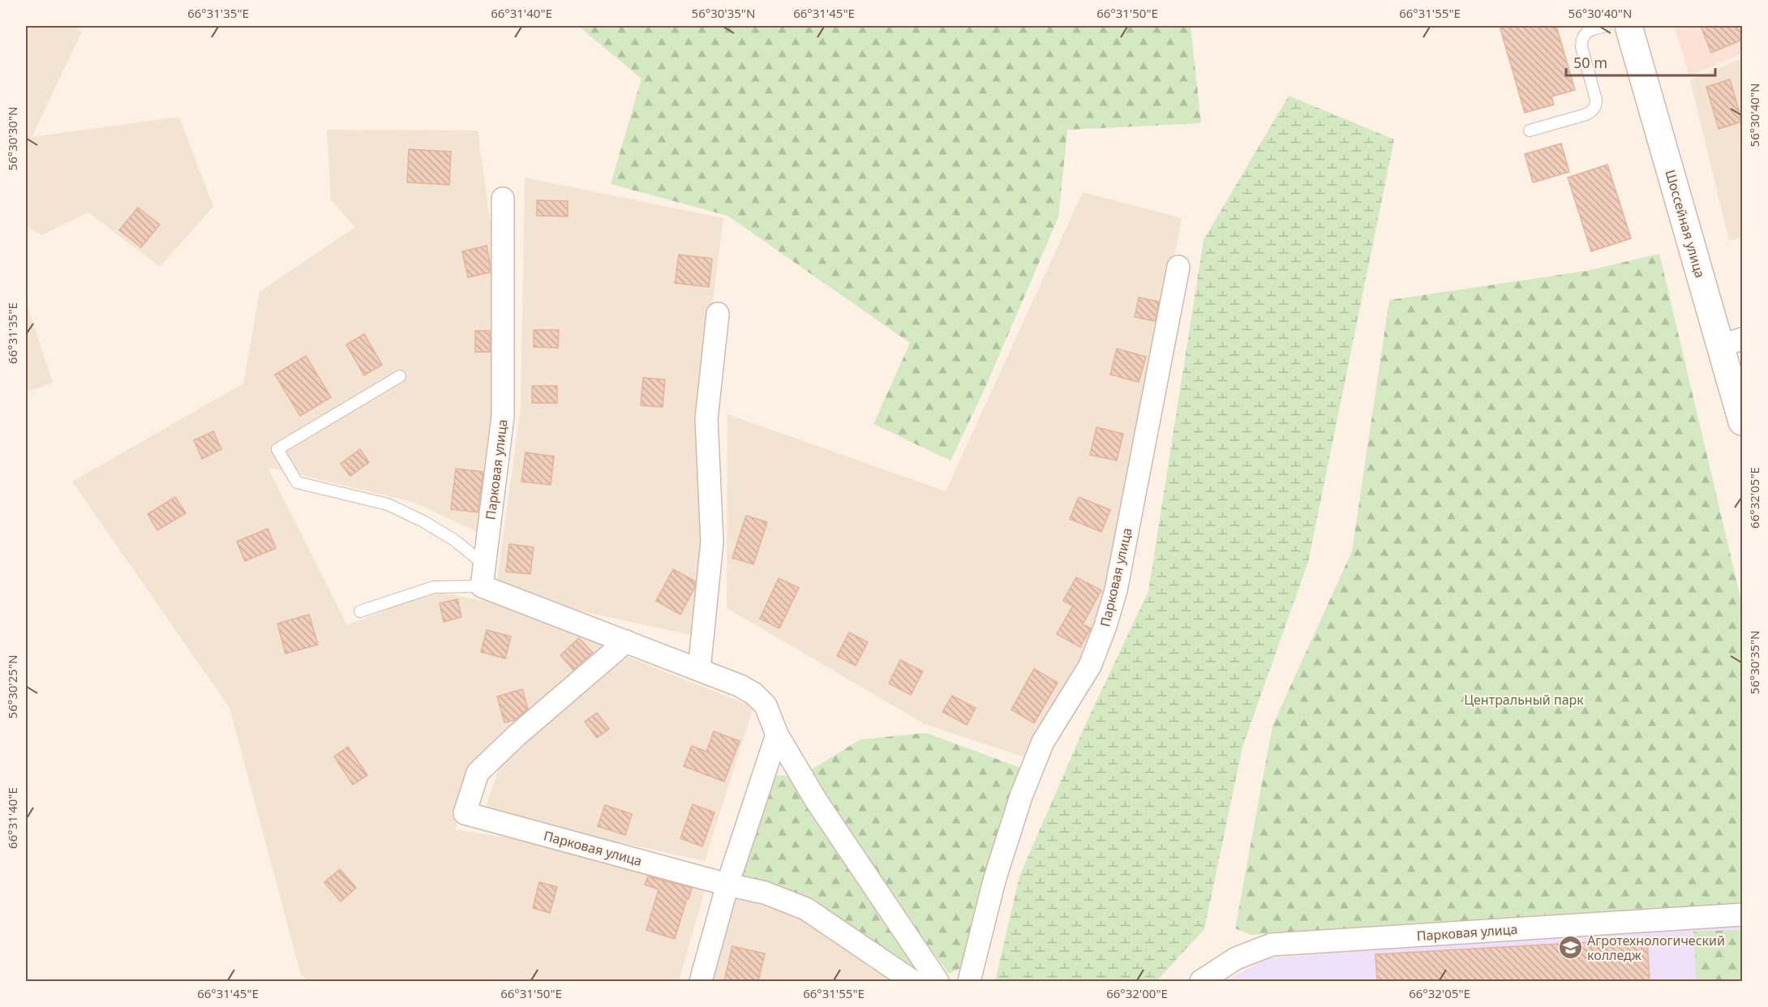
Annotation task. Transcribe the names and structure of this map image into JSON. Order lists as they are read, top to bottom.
{
  "streets": {
    "main road": ["Шоссейная улица"],
    "street": ["Парковая улица"]
  },
  "parks": ["Центральный парк"],
  "places": {
    "school or university": ["Агротехнологический колледж"]
  },
  "scale_bar": "50 m",
  "coordinates": [
    "66°31'35\"E",
    "66°31'40\"E",
    "56°30'35\"N",
    "66°31'45\"E",
    "66°31'50\"E",
    "66°31'55\"E",
    "56°30'40\"N",
    "56°30'30\"N",
    "66°32'05\"E",
    "56°30'25\"N",
    "66°32'00\"E"
  ]
}
